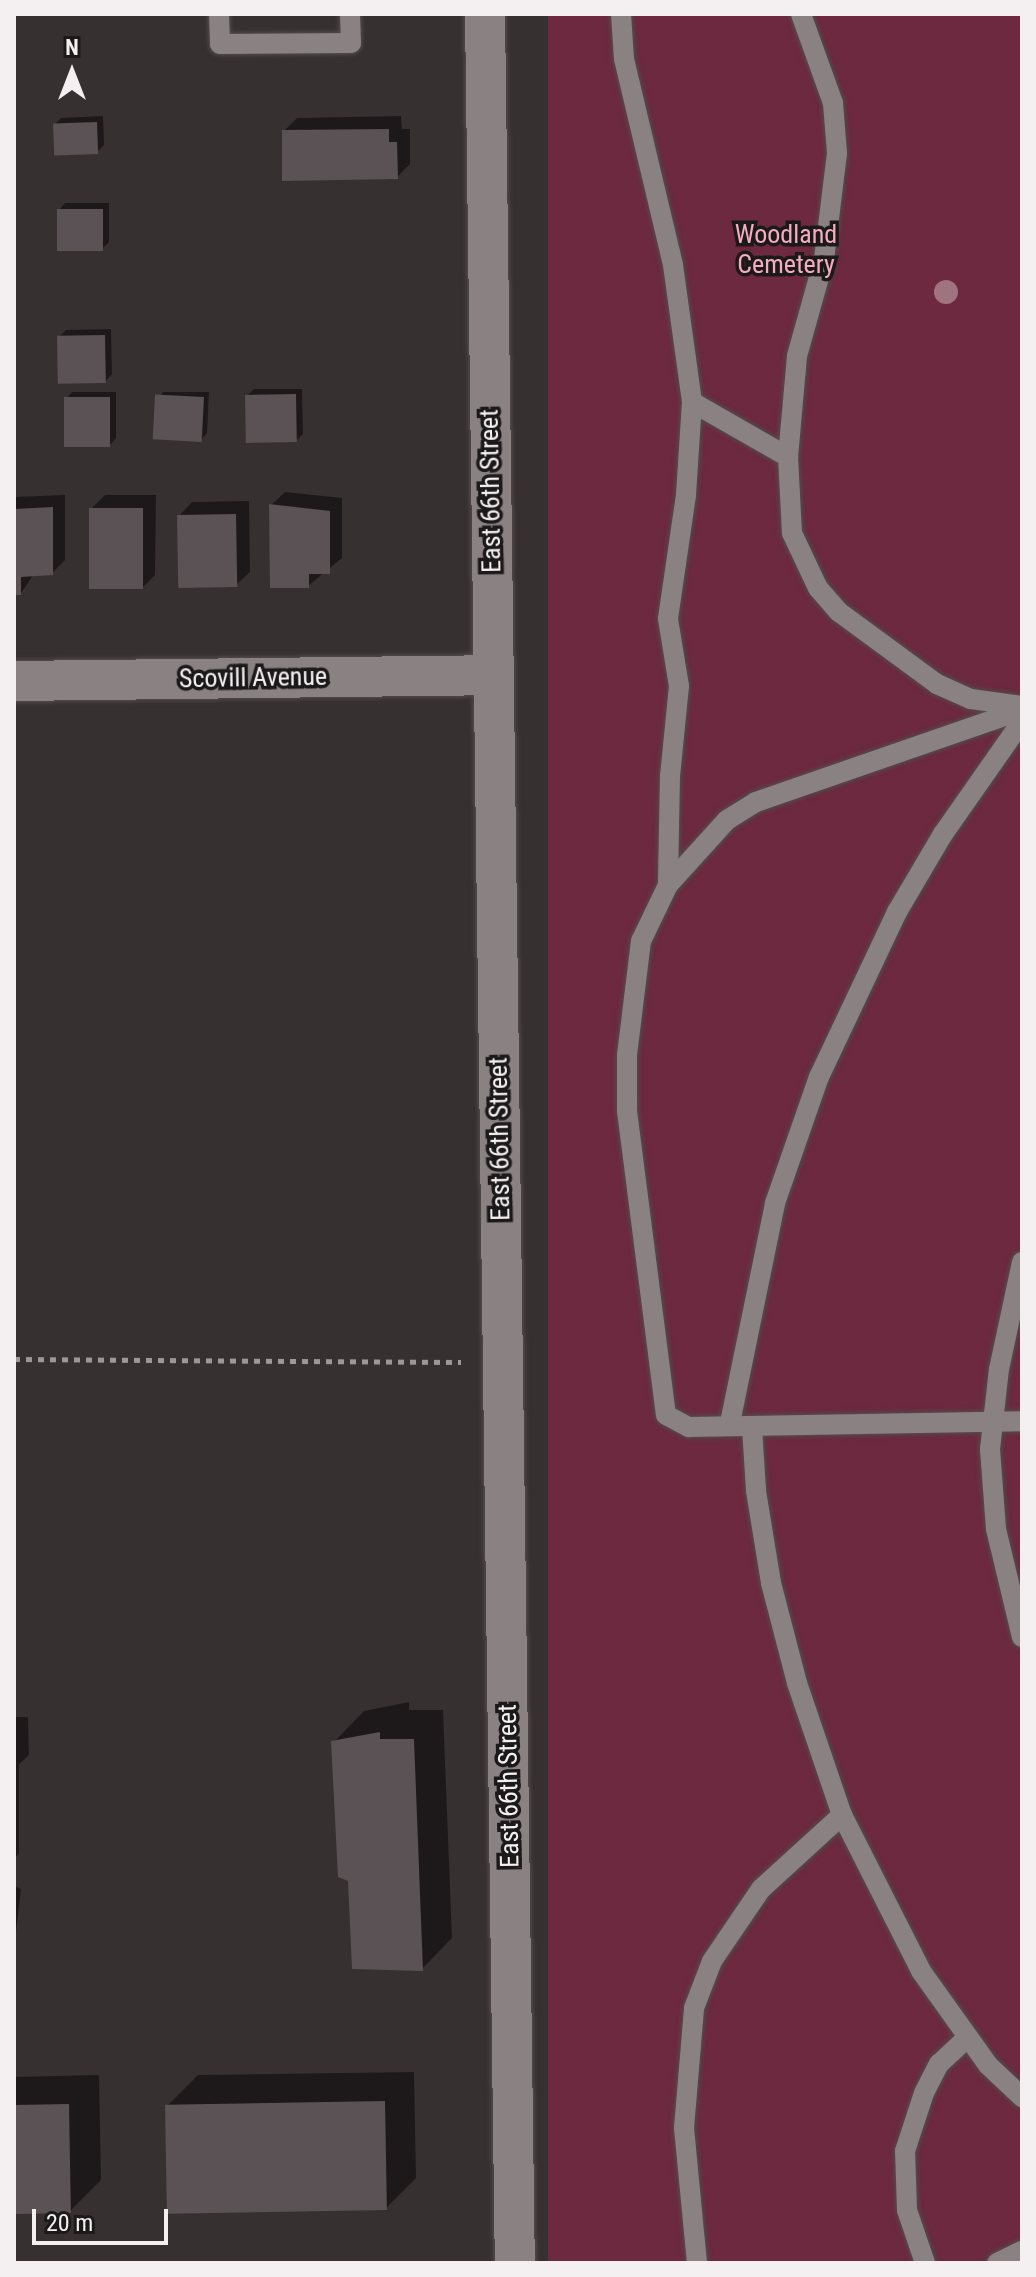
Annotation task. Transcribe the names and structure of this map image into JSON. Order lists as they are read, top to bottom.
{
  "streets": {
    "street": ["East 66th Street", "Scovill Avenue"]
  },
  "crossings": [
    ["East 66th Street", "Scovill Avenue"]
  ],
  "parks": ["Woodland Cemetery"],
  "scale_bar": "20 m",
  "north": "top"
}
